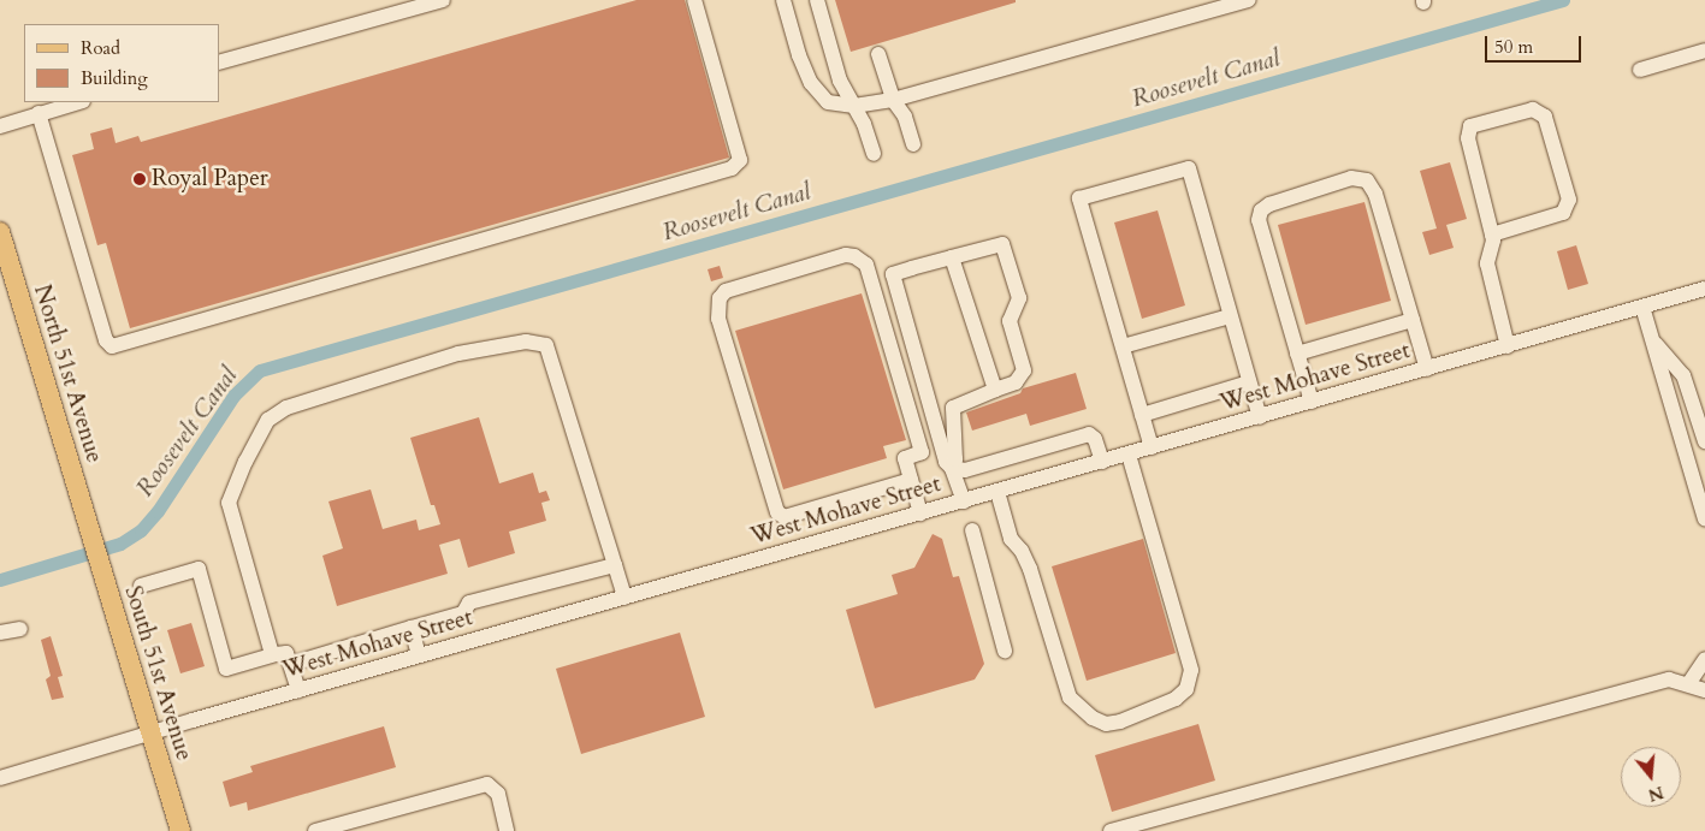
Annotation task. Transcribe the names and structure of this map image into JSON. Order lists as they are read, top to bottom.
{
  "streets": {
    "main road": ["North 51st Avenue", "South 51st Avenue"],
    "street": ["West Mohave Street"]
  },
  "crossings": [
    ["North 51st Avenue", "South 51st Avenue"],
    ["West Mohave Street", "South 51st Avenue"]
  ],
  "water": ["Roosevelt Canal"],
  "places": ["Royal Paper"],
  "legend": ["Road", "Building"],
  "scale_bar": "50 m",
  "north": "bottom"
}
